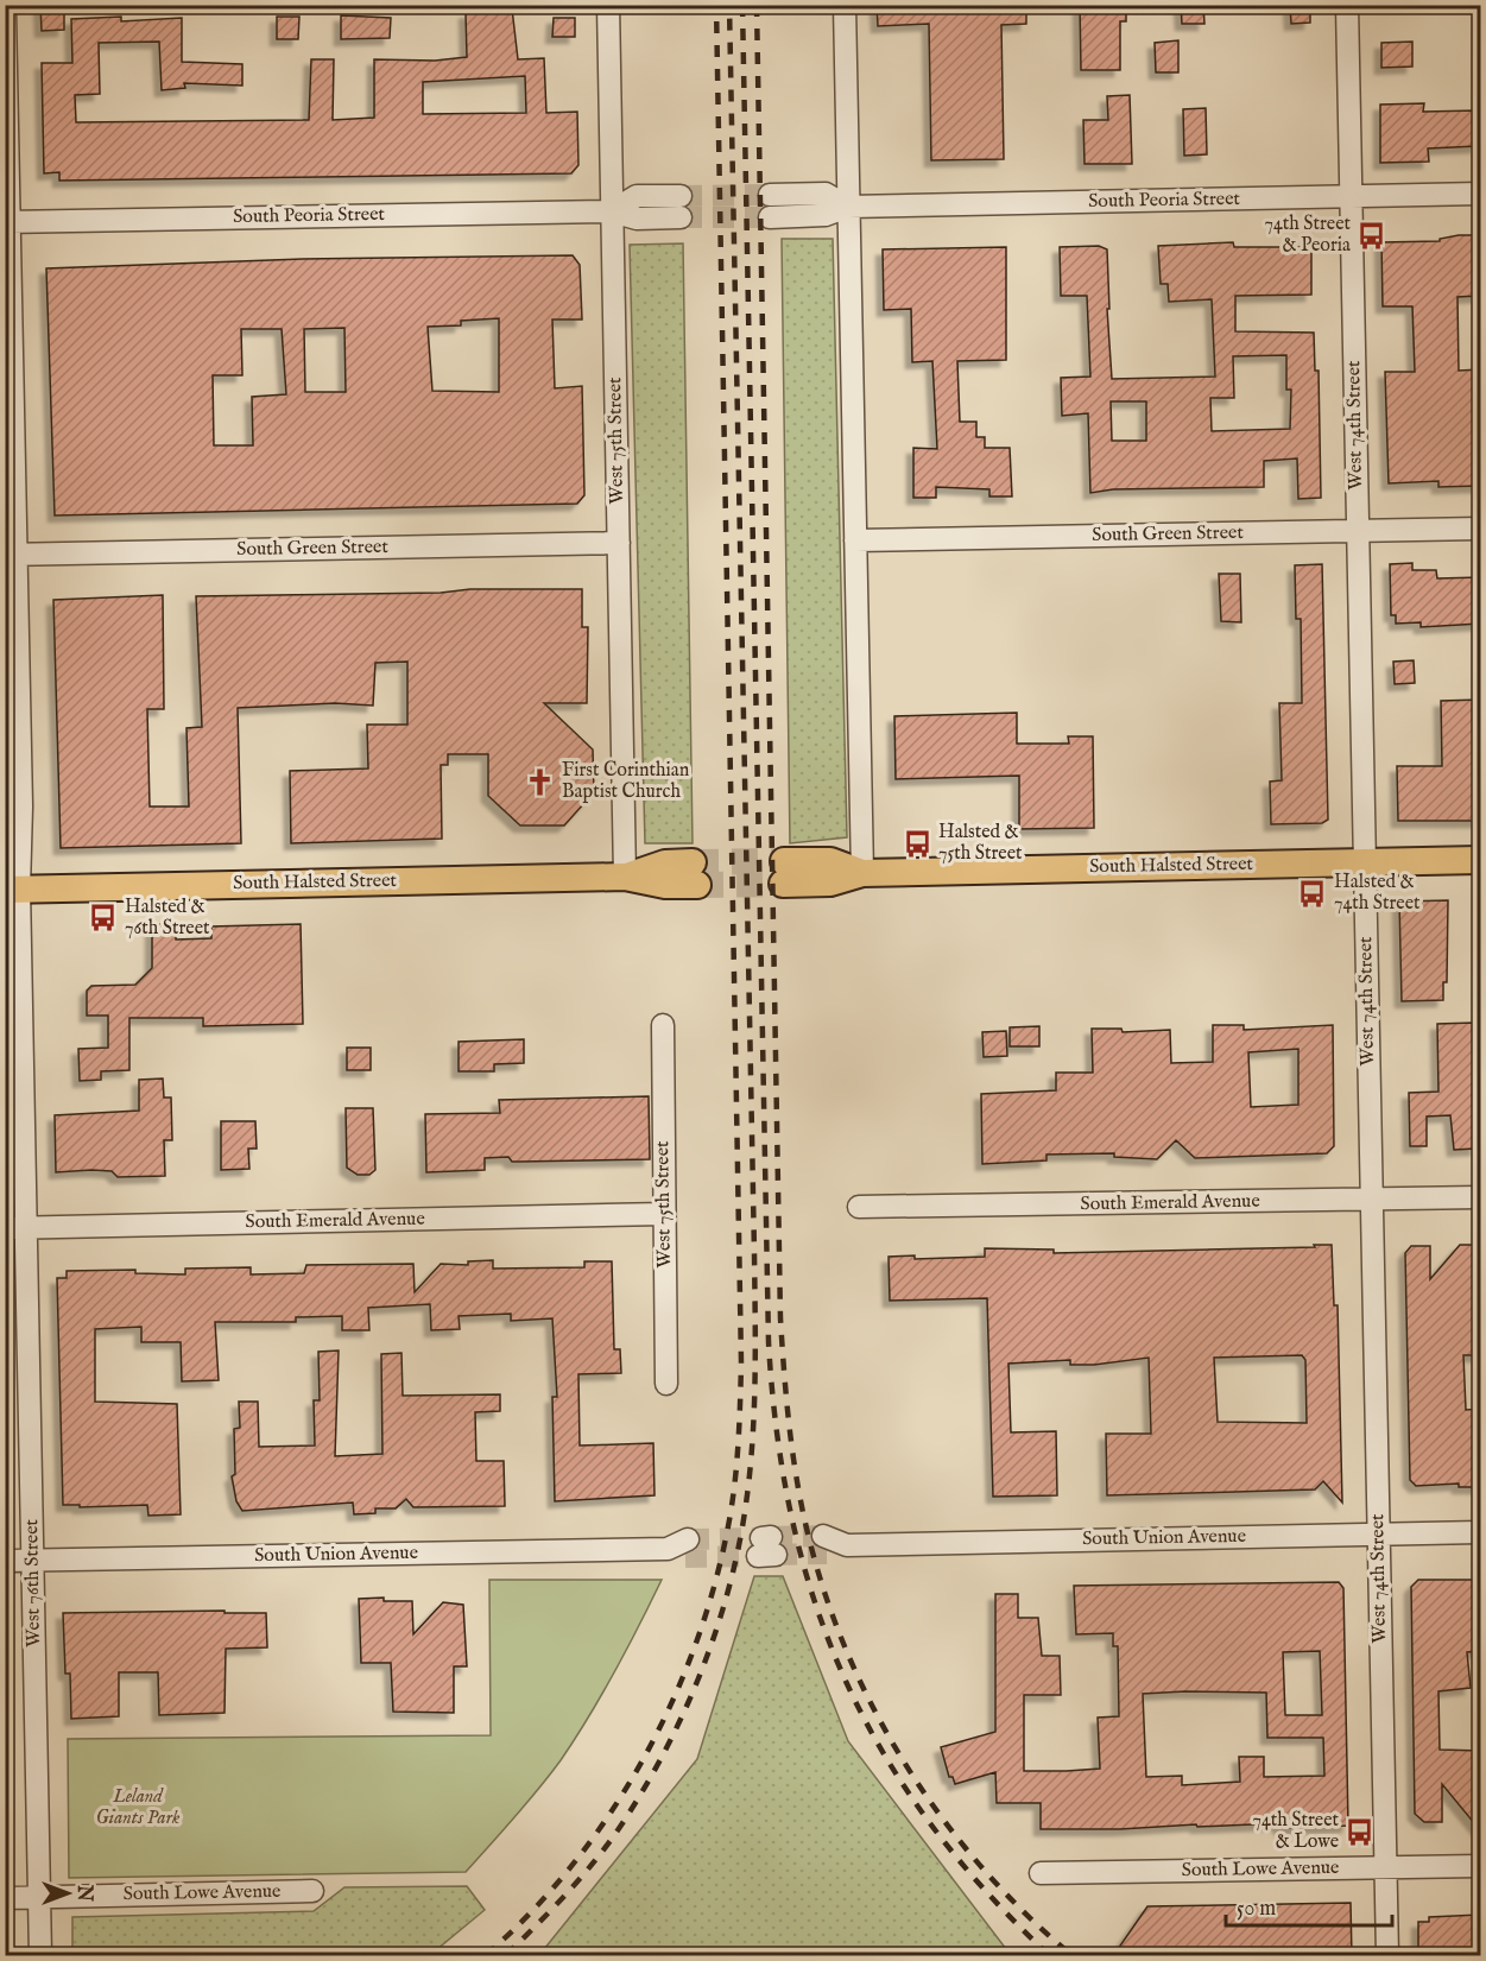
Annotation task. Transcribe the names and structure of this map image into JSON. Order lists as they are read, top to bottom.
{
  "streets": {
    "main road": ["South Halsted Street"],
    "street": [
      "South Peoria Street",
      "West 74th Street",
      "West 75th Street",
      "South Green Street",
      "South Emerald Avenue",
      "South Union Avenue",
      "West 76th Street",
      "South Lowe Avenue"
    ]
  },
  "crossings": [
    ["South Peoria Street", "West 74th Street"],
    ["South Peoria Street", "West 75th Street"],
    ["South Peoria Street", "West 76th Street"],
    ["West 74th Street", "South Green Street"],
    ["West 74th Street", "South Halsted Street"],
    ["West 74th Street", "South Emerald Avenue"],
    ["West 74th Street", "South Union Avenue"],
    ["West 74th Street", "South Lowe Avenue"],
    ["West 75th Street", "South Green Street"],
    ["West 75th Street", "South Halsted Street"],
    ["West 75th Street", "South Emerald Avenue"],
    ["South Green Street", "West 76th Street"],
    ["South Halsted Street", "West 76th Street"],
    ["South Emerald Avenue", "West 76th Street"],
    ["South Union Avenue", "West 76th Street"],
    ["West 76th Street", "South Lowe Avenue"]
  ],
  "parks": ["Leland Giants Park"],
  "places": {
    "bus stop": [
      "74th Street & Peoria",
      "Halsted & 75th Street",
      "Halsted & 74th Street",
      "Halsted & 76th Street",
      "74th Street & Lowe"
    ],
    "church": ["First Corinthian Baptist Church"]
  },
  "scale_bar": "50 m",
  "north": "right"
}
